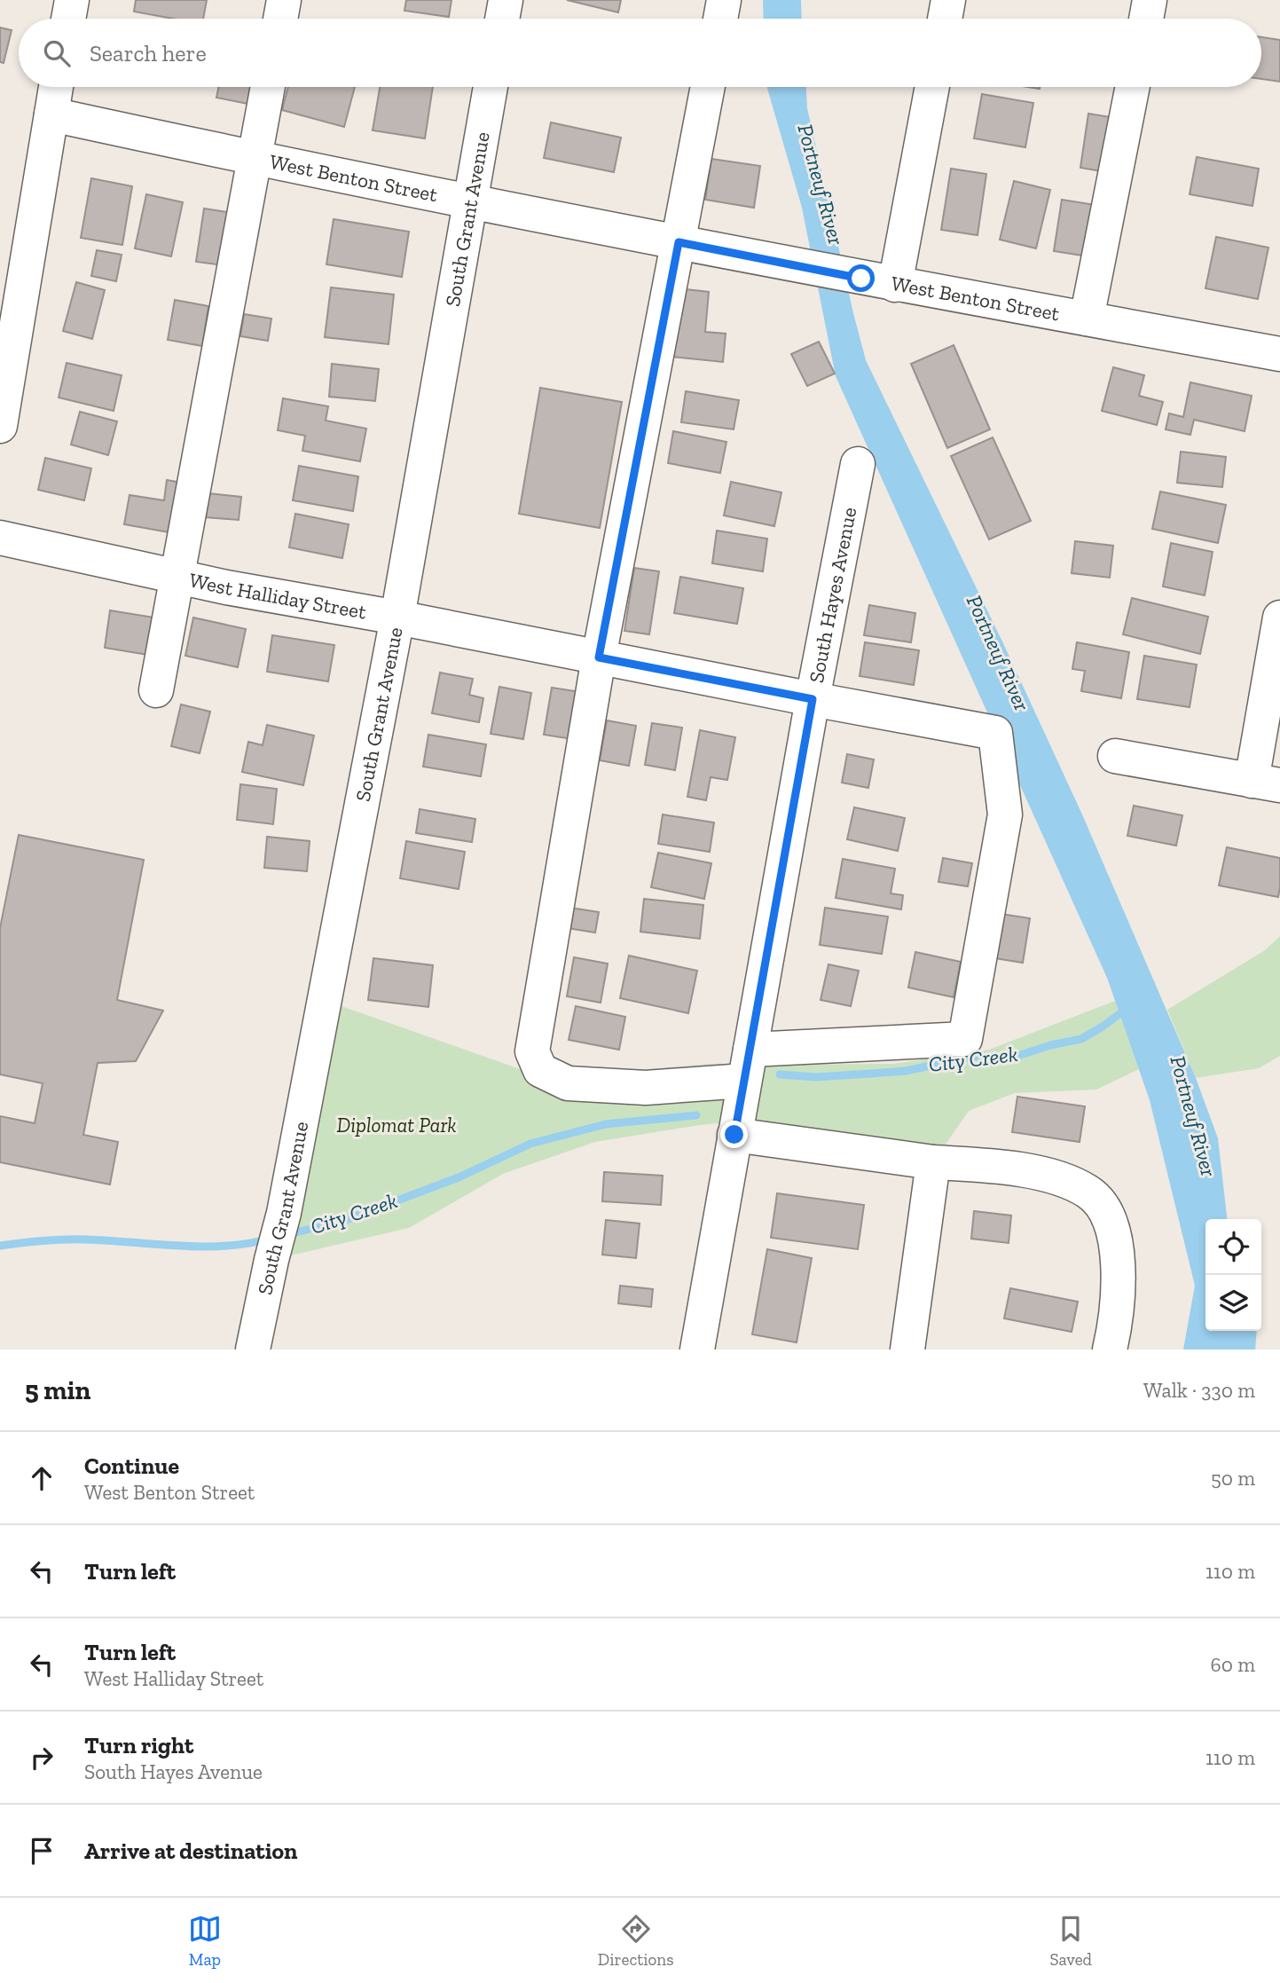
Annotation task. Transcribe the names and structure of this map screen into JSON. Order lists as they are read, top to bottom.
{
  "streets": {
    "street": [
      "West Benton Street",
      "South Grant Avenue",
      "South Hayes Avenue",
      "West Halliday Street"
    ]
  },
  "crossings": [
    ["West Benton Street", "South Grant Avenue"],
    ["South Grant Avenue", "West Halliday Street"],
    ["South Hayes Avenue", "West Halliday Street"]
  ],
  "water": ["Portneuf River", "City Creek"],
  "parks": ["Diplomat Park"],
  "page": {
    "search": "Search here",
    "heading": ["5 min", "Walk · 330 m"],
    "list": [
      ["Continue", "West Benton Street", "50 m"],
      ["Turn left", "110 m"],
      ["Turn left", "West Halliday Street", "60 m"],
      ["Turn right", "South Hayes Avenue", "110 m"],
      "Arrive at destination"
    ],
    "nav": ["Map", "Directions", "Saved"]
  }
}
